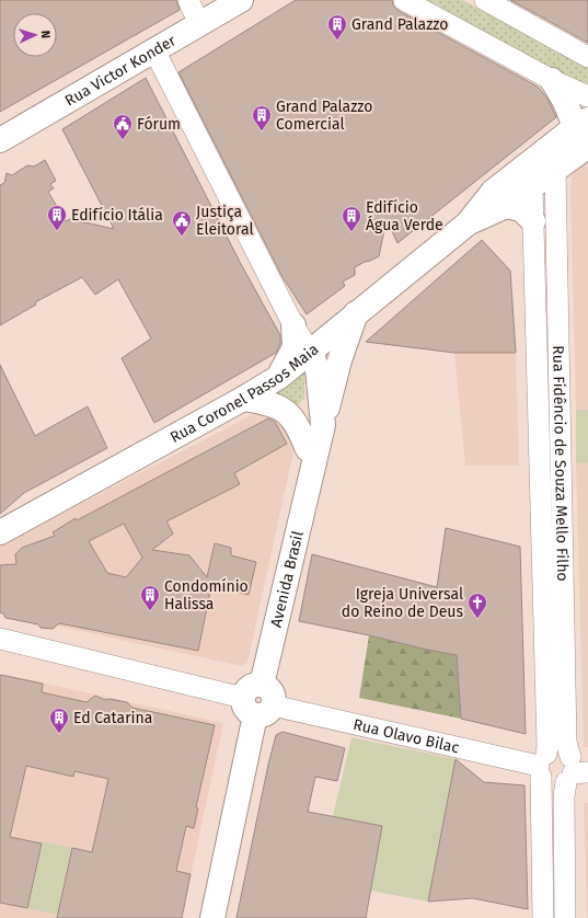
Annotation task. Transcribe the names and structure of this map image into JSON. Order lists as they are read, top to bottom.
{
  "streets": {
    "main road": ["Rua Victor Konder", "Rua Coronel Passos Maia", "Avenida Brasil"],
    "street": ["Rua Fidêncio de Souza Mello Filho", "Rua Olavo Bilac"]
  },
  "crossings": [
    ["Rua Coronel Passos Maia", "Rua Fidêncio de Souza Mello Filho"],
    ["Rua Coronel Passos Maia", "Avenida Brasil"],
    ["Rua Fidêncio de Souza Mello Filho", "Rua Olavo Bilac"],
    ["Avenida Brasil", "Rua Olavo Bilac"]
  ],
  "places": {
    "building": [
      "Grand Palazzo",
      "Grand Palazzo Comercial",
      "Edifício Itália",
      "Edifício Água Verde",
      "Condomínio Halissa",
      "Ed Catarina"
    ],
    "public building": ["Fórum", "Justiça Eleitoral"],
    "church": ["Igreja Universal do Reino de Deus"]
  },
  "north": "right"
}
